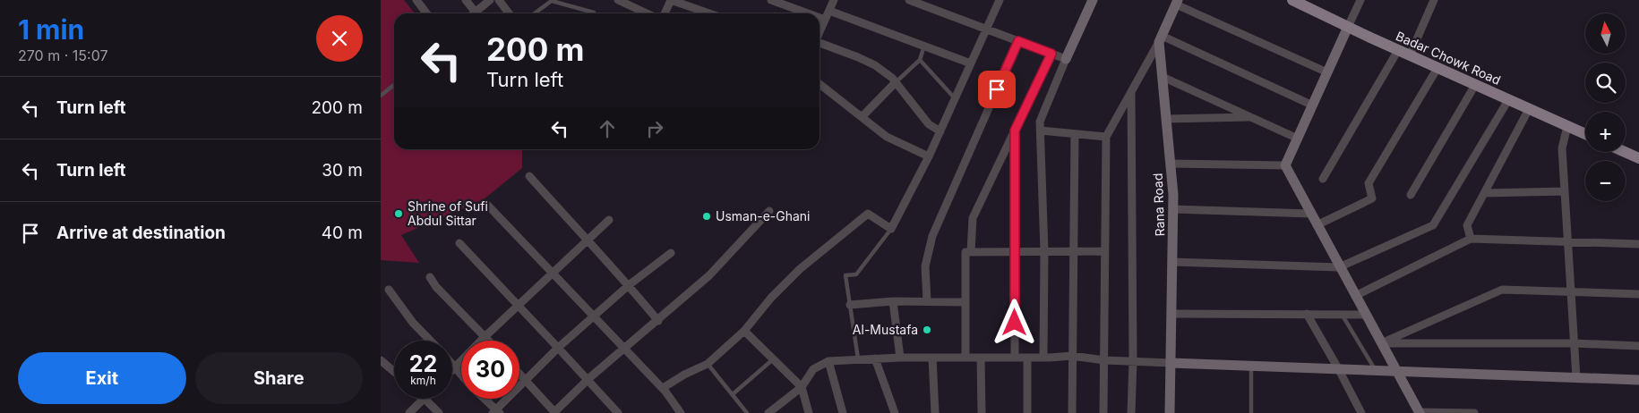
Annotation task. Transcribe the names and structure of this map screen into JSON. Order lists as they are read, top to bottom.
{
  "streets": {
    "main road": ["Badar Chowk Road"],
    "street": ["Rana Road"]
  },
  "places": ["Shrine of Sufi Abdul Sittar", "Usman-e-Ghani", "Al-Mustafa"],
  "north": "top",
  "page": {
    "heading": ["1 min", "270 m · 15:07"],
    "map_buttons": ["+", "−"],
    "turn": ["200 m", "Turn left"],
    "list": [
      {
        "name": "Turn left",
        "value": "200 m"
      },
      {
        "name": "Turn left",
        "value": "30 m"
      },
      {
        "name": "Arrive at destination",
        "value": "40 m"
      }
    ],
    "speed": "22 km/h",
    "limit": "30",
    "buttons": ["Exit", "Share"]
  }
}
